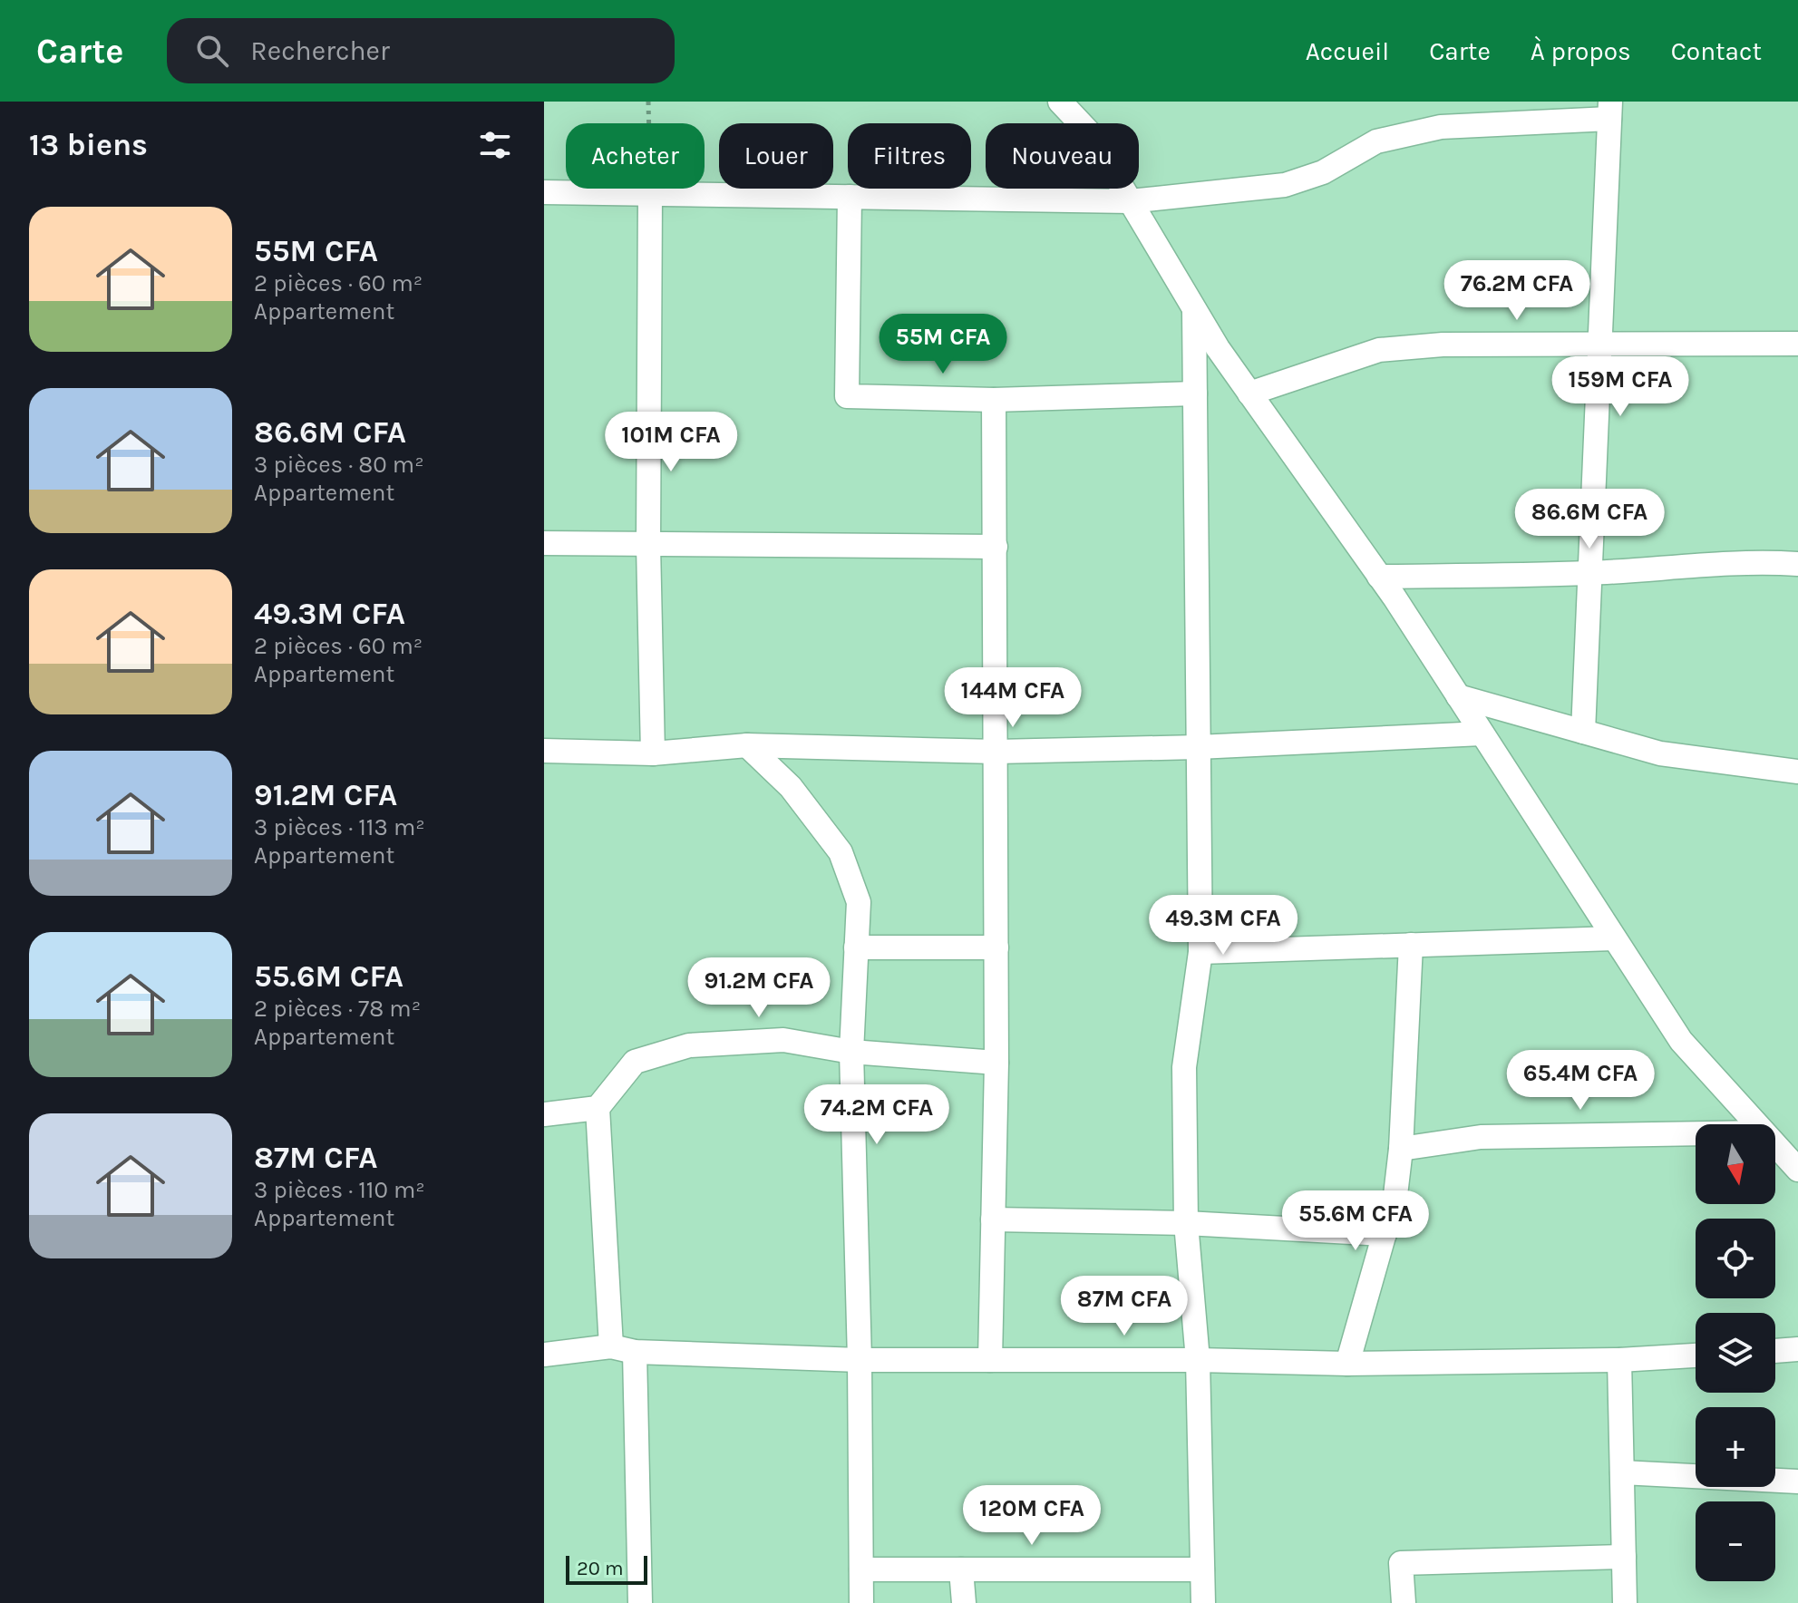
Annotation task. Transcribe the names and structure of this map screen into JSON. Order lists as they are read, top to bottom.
{
  "scale_bar": "20 m",
  "north": "bottom",
  "page": {
    "header": "Carte",
    "search": "Rechercher",
    "nav": [
      "Accueil",
      "Carte",
      "À propos",
      "Contact"
    ],
    "heading": "13 biens",
    "chip": [
      "Acheter",
      "Louer",
      "Filtres",
      "Nouveau"
    ],
    "list": [
      {
        "name": "55M CFA",
        "note": "2 pièces · 60 m² · Appartement"
      },
      {
        "name": "86.6M CFA",
        "note": "3 pièces · 80 m² · Appartement"
      },
      {
        "name": "49.3M CFA",
        "note": "2 pièces · 60 m² · Appartement"
      },
      {
        "name": "91.2M CFA",
        "note": "3 pièces · 113 m² · Appartement"
      },
      {
        "name": "55.6M CFA",
        "note": "2 pièces · 78 m² · Appartement"
      },
      {
        "name": "87M CFA",
        "note": "3 pièces · 110 m² · Appartement"
      }
    ],
    "price": [
      "76.2M CFA",
      "55M CFA",
      "159M CFA",
      "101M CFA",
      "86.6M CFA",
      "144M CFA",
      "49.3M CFA",
      "91.2M CFA",
      "65.4M CFA",
      "74.2M CFA",
      "55.6M CFA",
      "87M CFA",
      "120M CFA"
    ],
    "map_buttons": ["+", "−"],
    "scale": "20 m"
  }
}
